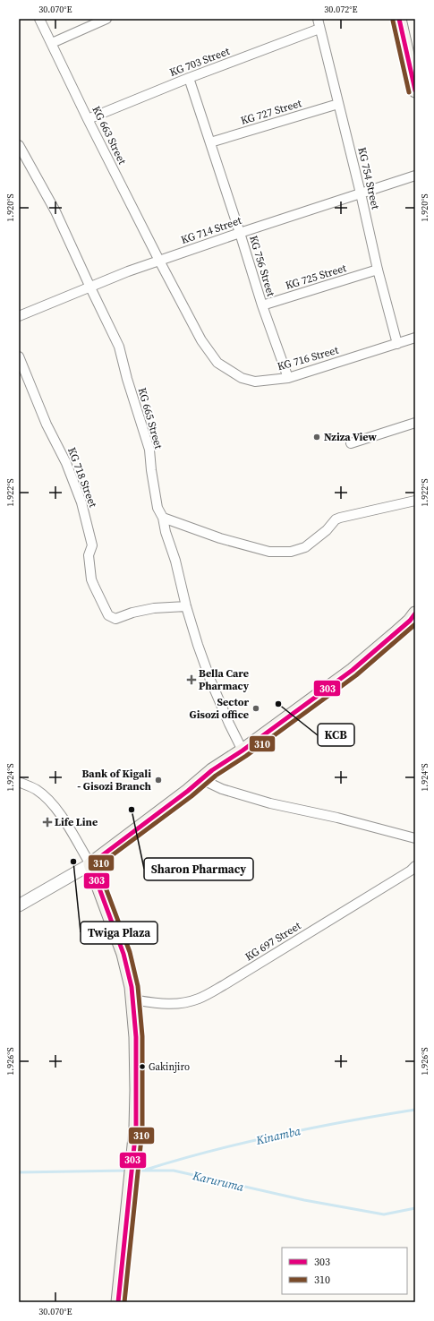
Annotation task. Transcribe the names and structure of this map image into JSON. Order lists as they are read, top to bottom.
{
  "streets": {
    "street": [
      "KG 703 Street",
      "KG 727 Street",
      "KG 663 Street",
      "KG 754 Street",
      "KG 714 Street",
      "KG 756 Street",
      "KG 725 Street",
      "KG 716 Street",
      "KG 665 Street",
      "KG 718 Street",
      "KG 697 Street"
    ]
  },
  "crossings": [
    ["KG 703 Street", "KG 663 Street"],
    ["KG 703 Street", "KG 754 Street"],
    ["KG 703 Street", "KG 756 Street"],
    ["KG 727 Street", "KG 754 Street"],
    ["KG 727 Street", "KG 756 Street"],
    ["KG 663 Street", "KG 714 Street"],
    ["KG 663 Street", "KG 716 Street"],
    ["KG 754 Street", "KG 714 Street"],
    ["KG 754 Street", "KG 725 Street"],
    ["KG 754 Street", "KG 716 Street"],
    ["KG 714 Street", "KG 756 Street"],
    ["KG 714 Street", "KG 716 Street"],
    ["KG 714 Street", "KG 665 Street"],
    ["KG 756 Street", "KG 725 Street"],
    ["KG 756 Street", "KG 716 Street"],
    ["KG 665 Street", "KG 718 Street"]
  ],
  "water": ["Kinamba", "Karuruma"],
  "places": {
    "other": [
      "Nziza View",
      "KCB",
      "Sector Gisozi office",
      "Bank of Kigali - Gisozi Branch",
      "Sharon Pharmacy",
      "Twiga Plaza",
      "Gakinjiro"
    ],
    "health": ["Bella Care Pharmacy", "Life Line"]
  },
  "lines": ["transit line 303", "transit line 310"],
  "legend": ["303", "310"],
  "coordinates": [
    "30.070°E",
    "30.072°E",
    "1.920°S",
    "1.922°S",
    "1.924°S",
    "1.926°S"
  ]
}
